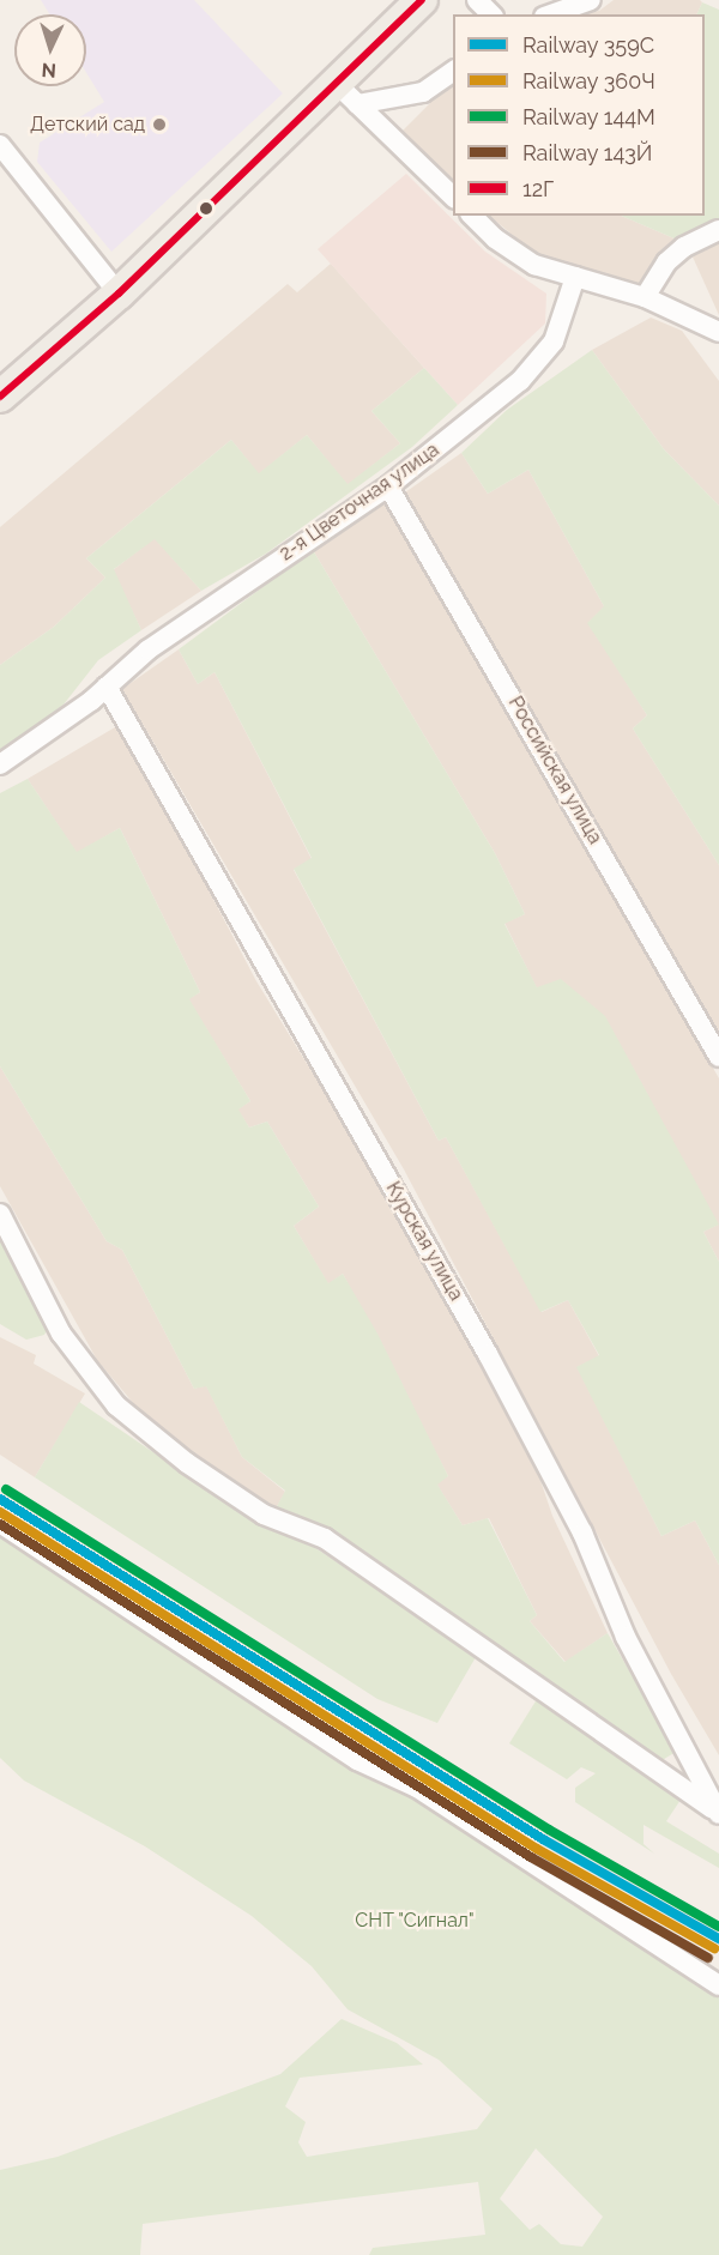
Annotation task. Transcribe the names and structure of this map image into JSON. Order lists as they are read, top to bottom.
{
  "streets": {
    "street": ["2-я Цветочная улица", "Российская улица", "Курская улица"]
  },
  "crossings": [
    ["2-я Цветочная улица", "Российская улица"],
    ["2-я Цветочная улица", "Курская улица"]
  ],
  "parks": ["СНТ \"Сигнал\""],
  "places": ["Детский сад"],
  "lines": [
    "transit line 12Г",
    "rail line 144М",
    "rail line 359С",
    "rail line 360Ч",
    "rail line 143Й"
  ],
  "legend": [
    "Railway 359С",
    "Railway 360Ч",
    "Railway 144М",
    "Railway 143Й",
    "12Г"
  ],
  "north": "bottom"
}
